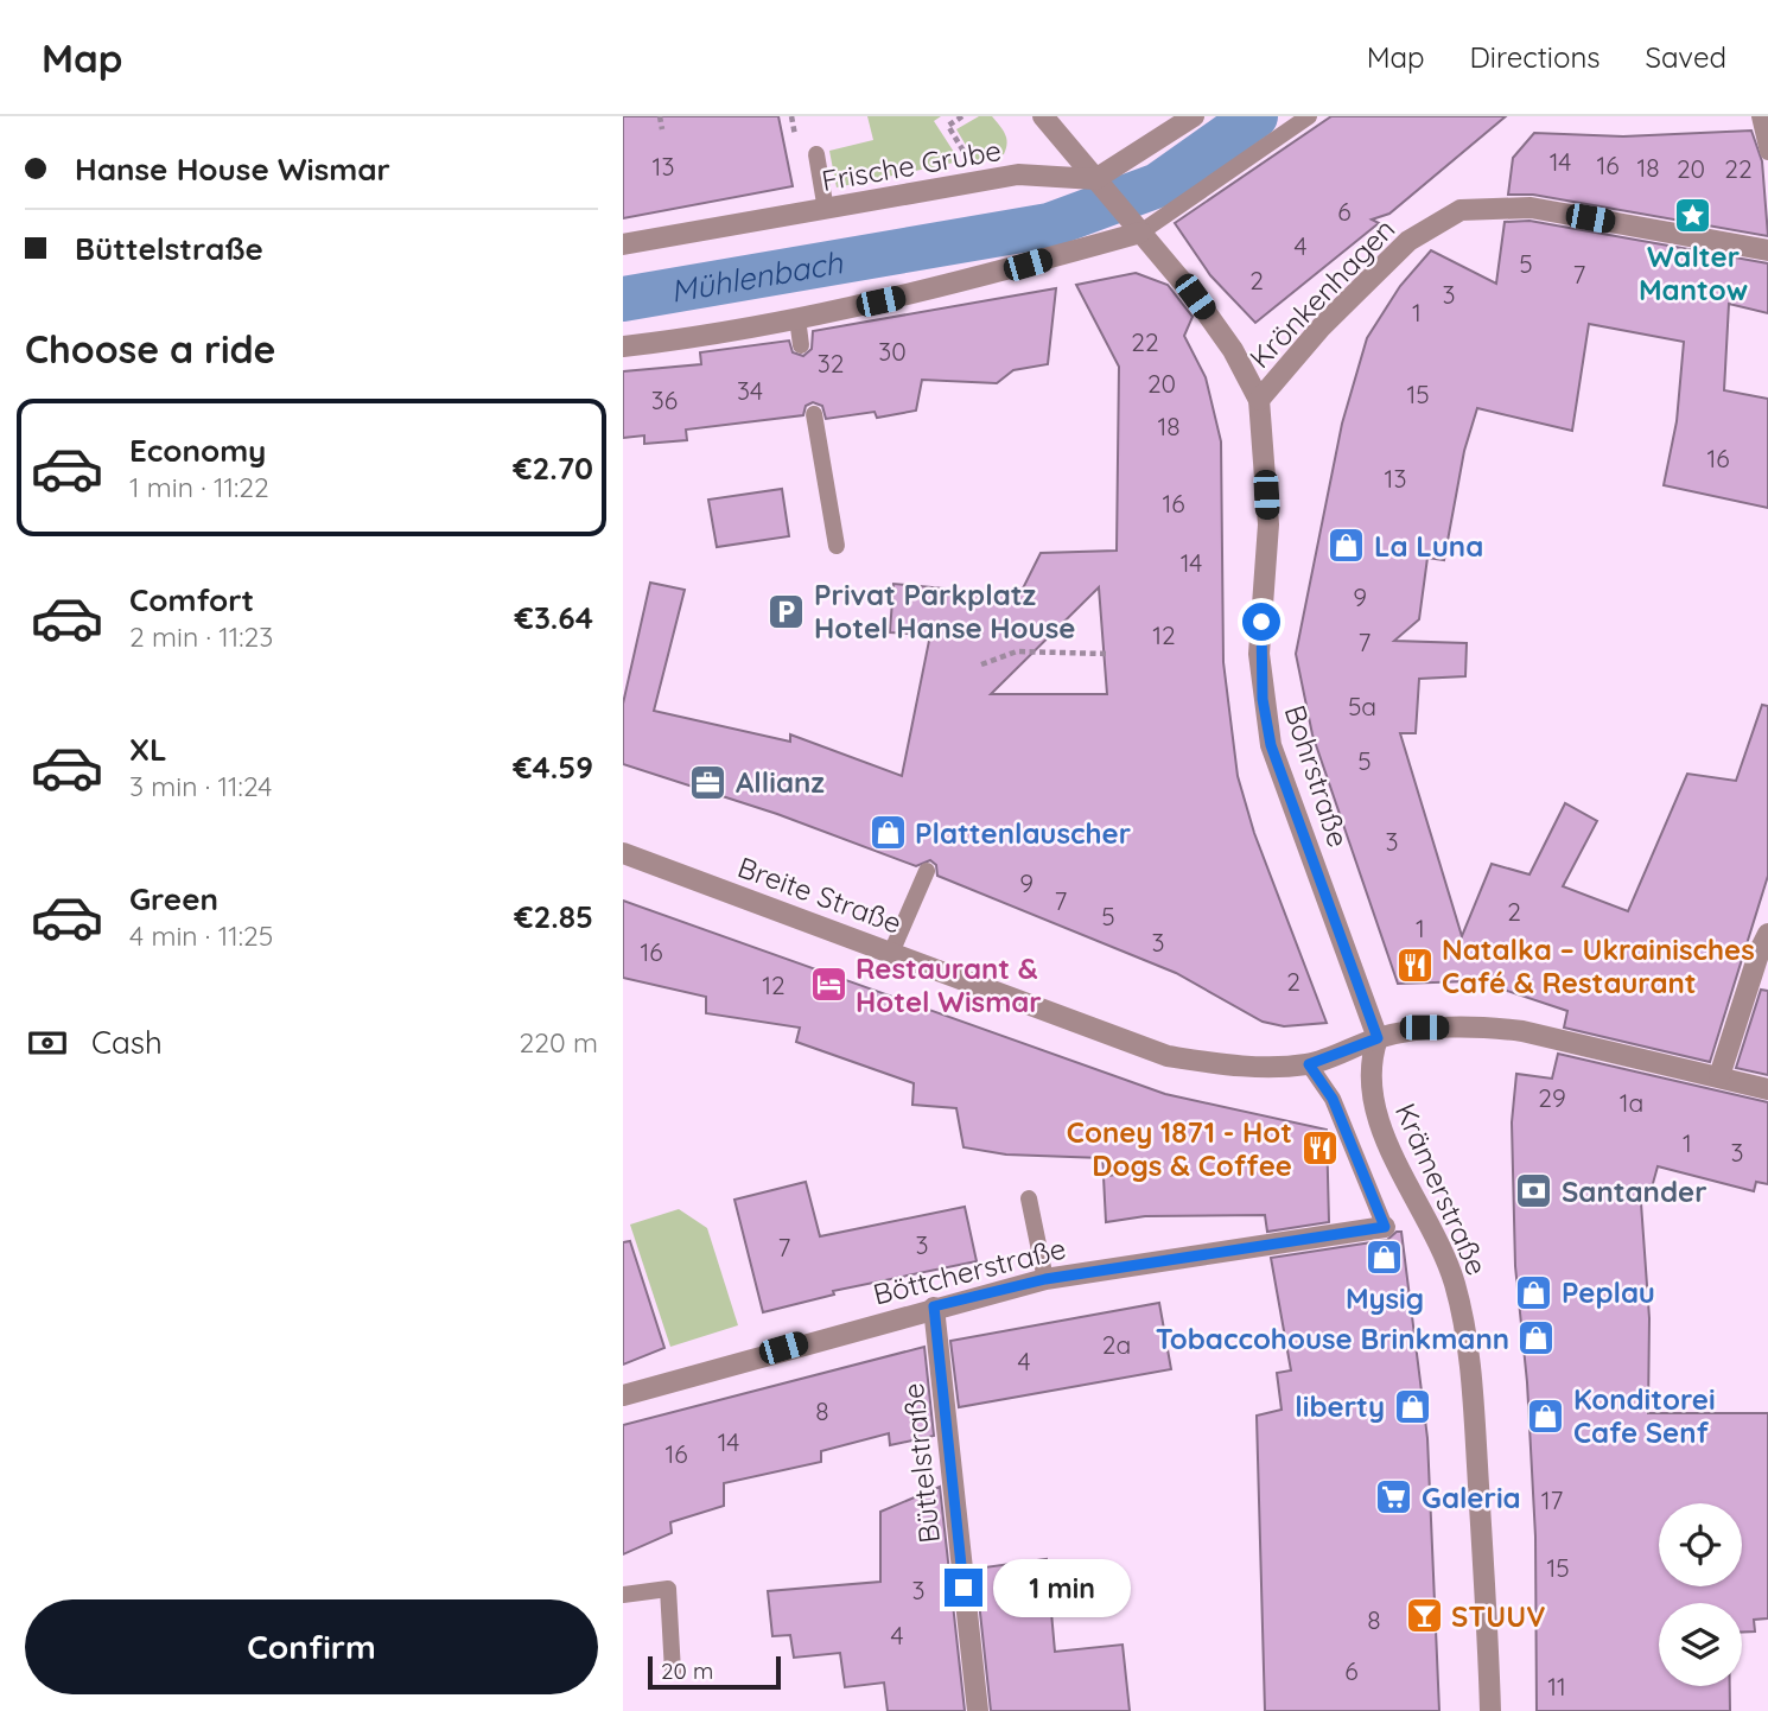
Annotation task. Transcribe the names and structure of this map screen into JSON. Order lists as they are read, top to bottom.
{
  "streets": {
    "street": [
      "Frische Grube",
      "Krönkenhagen",
      "Bohrstraße",
      "Breite Straße",
      "Krämerstraße",
      "Böttcherstraße",
      "Büttelstraße"
    ]
  },
  "crossings": [
    ["Frische Grube", "Bohrstraße"],
    ["Krönkenhagen", "Bohrstraße"],
    ["Bohrstraße", "Breite Straße"],
    ["Bohrstraße", "Krämerstraße"],
    ["Breite Straße", "Krämerstraße"],
    ["Böttcherstraße", "Büttelstraße"]
  ],
  "water": ["Mühlenbach"],
  "places": {
    "place": ["Walter Mantow"],
    "shop": [
      "La Luna",
      "Plattenlauscher",
      "Mysig",
      "Peplau",
      "Tobaccohouse Brinkmann",
      "liberty",
      "Konditorei Cafe Senf"
    ],
    "parking": ["Privat Parkplatz Hotel Hanse House"],
    "office": ["Allianz"],
    "restaurant": ["Natalka – Ukrainisches Café & Restaurant", "Coney 1871 - Hot Dogs & Coffee"],
    "hotel": ["Restaurant & Hotel Wismar"],
    "bank": ["Santander"],
    "supermarket": ["Galeria"],
    "bar": ["STUUV"]
  },
  "house_numbers": [
    "14",
    "16",
    "13",
    "18",
    "20",
    "22",
    "6",
    "4",
    "5",
    "7",
    "2",
    "3",
    "1",
    "22",
    "30",
    "32",
    "20",
    "34",
    "15",
    "36",
    "18",
    "16",
    "13",
    "16",
    "14",
    "9",
    "12",
    "7",
    "5a",
    "5",
    "3",
    "9",
    "7",
    "2",
    "5",
    "1",
    "3",
    "16",
    "2",
    "12",
    "29",
    "1a",
    "1",
    "3",
    "3",
    "7",
    "2a",
    "4",
    "8",
    "14",
    "16",
    "17",
    "15",
    "3",
    "8",
    "4",
    "6",
    "11"
  ],
  "scale_bar": "20 m",
  "page": {
    "header": "Map",
    "nav": ["Map", "Directions", "Saved"],
    "banner": ["Hanse House Wismar", "Büttelstraße"],
    "heading": "Choose a ride",
    "list": [
      {
        "name": "Economy",
        "note": "1 min · 11:22",
        "value": "€2.70"
      },
      {
        "name": "Comfort",
        "note": "2 min · 11:23",
        "value": "€3.64"
      },
      {
        "name": "XL",
        "note": "3 min · 11:24",
        "value": "€4.59"
      },
      {
        "name": "Green",
        "note": "4 min · 11:25",
        "value": "€2.85"
      }
    ],
    "pay": ["Cash", "220 m"],
    "bubble": "1 min",
    "buttons": "Confirm",
    "scale": "20 m"
  }
}
